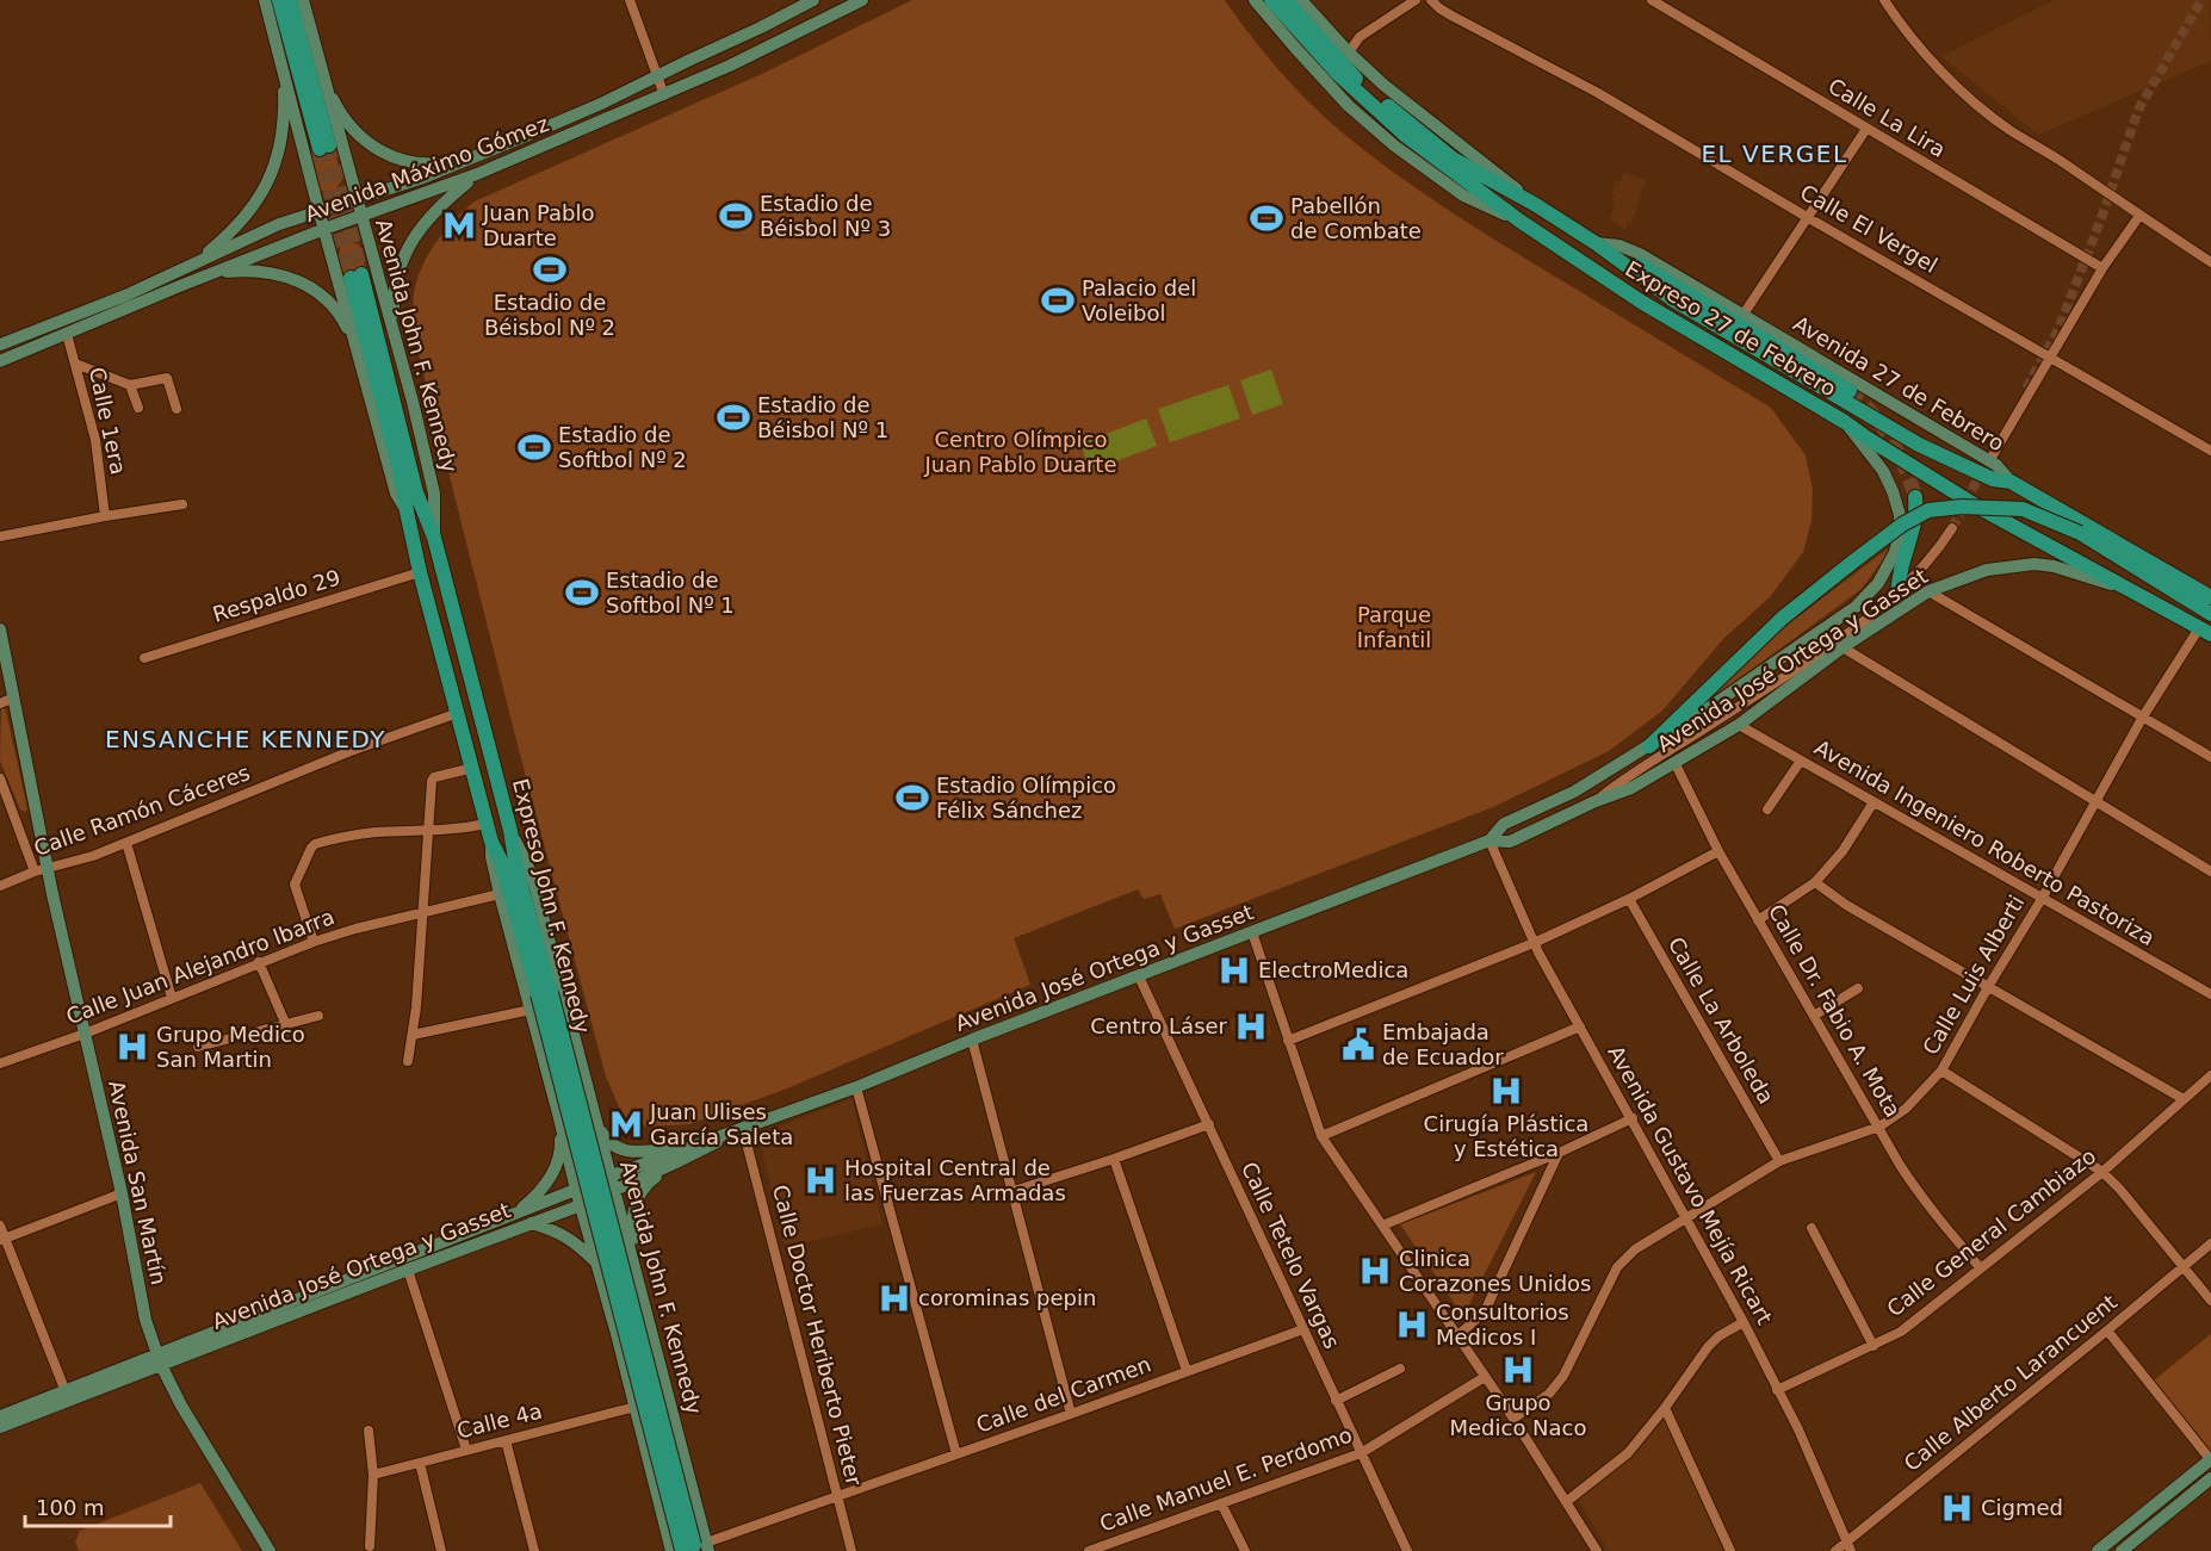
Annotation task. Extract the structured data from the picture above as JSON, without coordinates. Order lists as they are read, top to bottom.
{
  "streets": {
    "highway": ["Expreso 27 de Febrero", "Avenida 27 de Febrero", "Expreso John F. Kennedy"],
    "main road": [
      "Avenida Máximo Gómez",
      "Avenida John F. Kennedy",
      "Avenida José Ortega y Gasset",
      "Avenida San Martín"
    ],
    "street": [
      "Calle La Lira",
      "Calle El Vergel",
      "Calle 1era",
      "Respaldo 29",
      "Calle Ramón Cáceres",
      "Avenida Ingeniero Roberto Pastoriza",
      "Calle Juan Alejandro lbarra",
      "Calle Luis Alberti",
      "Calle Dr. Fabio A. Mota",
      "Calle La Arboleda",
      "Avenida Gustavo Mejía Ricart",
      "Calle General Cambiazo",
      "Calle Tetelo Vargas",
      "Calle Doctor Heriberto Pieter",
      "Calle Alberto Larancuent",
      "Calle del Carmen",
      "Calle 4a",
      "Calle Manuel E. Perdomo"
    ]
  },
  "crossings": [
    ["Avenida Máximo Gómez", "Avenida John F. Kennedy"],
    ["Avenida Máximo Gómez", "Calle 1era"],
    ["Expreso 27 de Febrero", "Avenida 27 de Febrero"],
    ["Expreso 27 de Febrero", "Avenida José Ortega y Gasset"],
    ["Expreso 27 de Febrero", "Calle Luis Alberti"],
    ["Avenida John F. Kennedy", "Avenida José Ortega y Gasset"],
    ["Avenida John F. Kennedy", "Expreso John F. Kennedy"],
    ["Respaldo 29", "Expreso John F. Kennedy"],
    ["Avenida José Ortega y Gasset", "Avenida Ingeniero Roberto Pastoriza"],
    ["Avenida José Ortega y Gasset", "Calle Dr. Fabio A. Mota"],
    ["Avenida José Ortega y Gasset", "Avenida San Martín"],
    ["Avenida José Ortega y Gasset", "Avenida Gustavo Mejía Ricart"],
    ["Avenida José Ortega y Gasset", "Calle Tetelo Vargas"],
    ["Avenida José Ortega y Gasset", "Calle Doctor Heriberto Pieter"],
    ["Calle Ramón Cáceres", "Expreso John F. Kennedy"],
    ["Calle Ramón Cáceres", "Avenida San Martín"],
    ["Avenida Ingeniero Roberto Pastoriza", "Calle Luis Alberti"],
    ["Calle Juan Alejandro lbarra", "Avenida San Martín"],
    ["Calle Luis Alberti", "Calle Dr. Fabio A. Mota"],
    ["Calle Luis Alberti", "Calle La Arboleda"],
    ["Calle Luis Alberti", "Avenida Gustavo Mejía Ricart"],
    ["Calle Dr. Fabio A. Mota", "Calle General Cambiazo"],
    ["Avenida Gustavo Mejía Ricart", "Calle General Cambiazo"],
    ["Avenida Gustavo Mejía Ricart", "Calle Alberto Larancuent"],
    ["Calle Tetelo Vargas", "Calle del Carmen"],
    ["Calle Tetelo Vargas", "Calle Manuel E. Perdomo"],
    ["Calle Doctor Heriberto Pieter", "Calle del Carmen"]
  ],
  "districts": ["EL VERGEL", "ENSANCHE KENNEDY"],
  "parks": ["Centro Olímpico Juan Pablo Duarte", "Parque Infantil"],
  "places": {
    "sports": [
      "Estadio de Béisbol Nº 3",
      "Pabellón de Combate",
      "Estadio de Béisbol Nº 2",
      "Palacio del Voleibol",
      "Estadio de Béisbol Nº 1",
      "Estadio de Softbol Nº 2",
      "Estadio de Softbol Nº 1",
      "Estadio Olímpico Félix Sánchez"
    ],
    "metro station": ["Juan Pablo Duarte", "Juan Ulises García Saleta"],
    "hospital": [
      "ElectroMedica",
      "Centro Láser",
      "Grupo Medico San Martin",
      "Cirugía Plástica y Estética",
      "Hospital Central de las Fuerzas Armadas",
      "Clinica Corazones Unidos",
      "corominas pepin",
      "Consultorios Medicos I",
      "Grupo Medico Naco",
      "Cigmed"
    ],
    "public building": ["Embajada de Ecuador"]
  },
  "scale_bar": "100 m"
}
